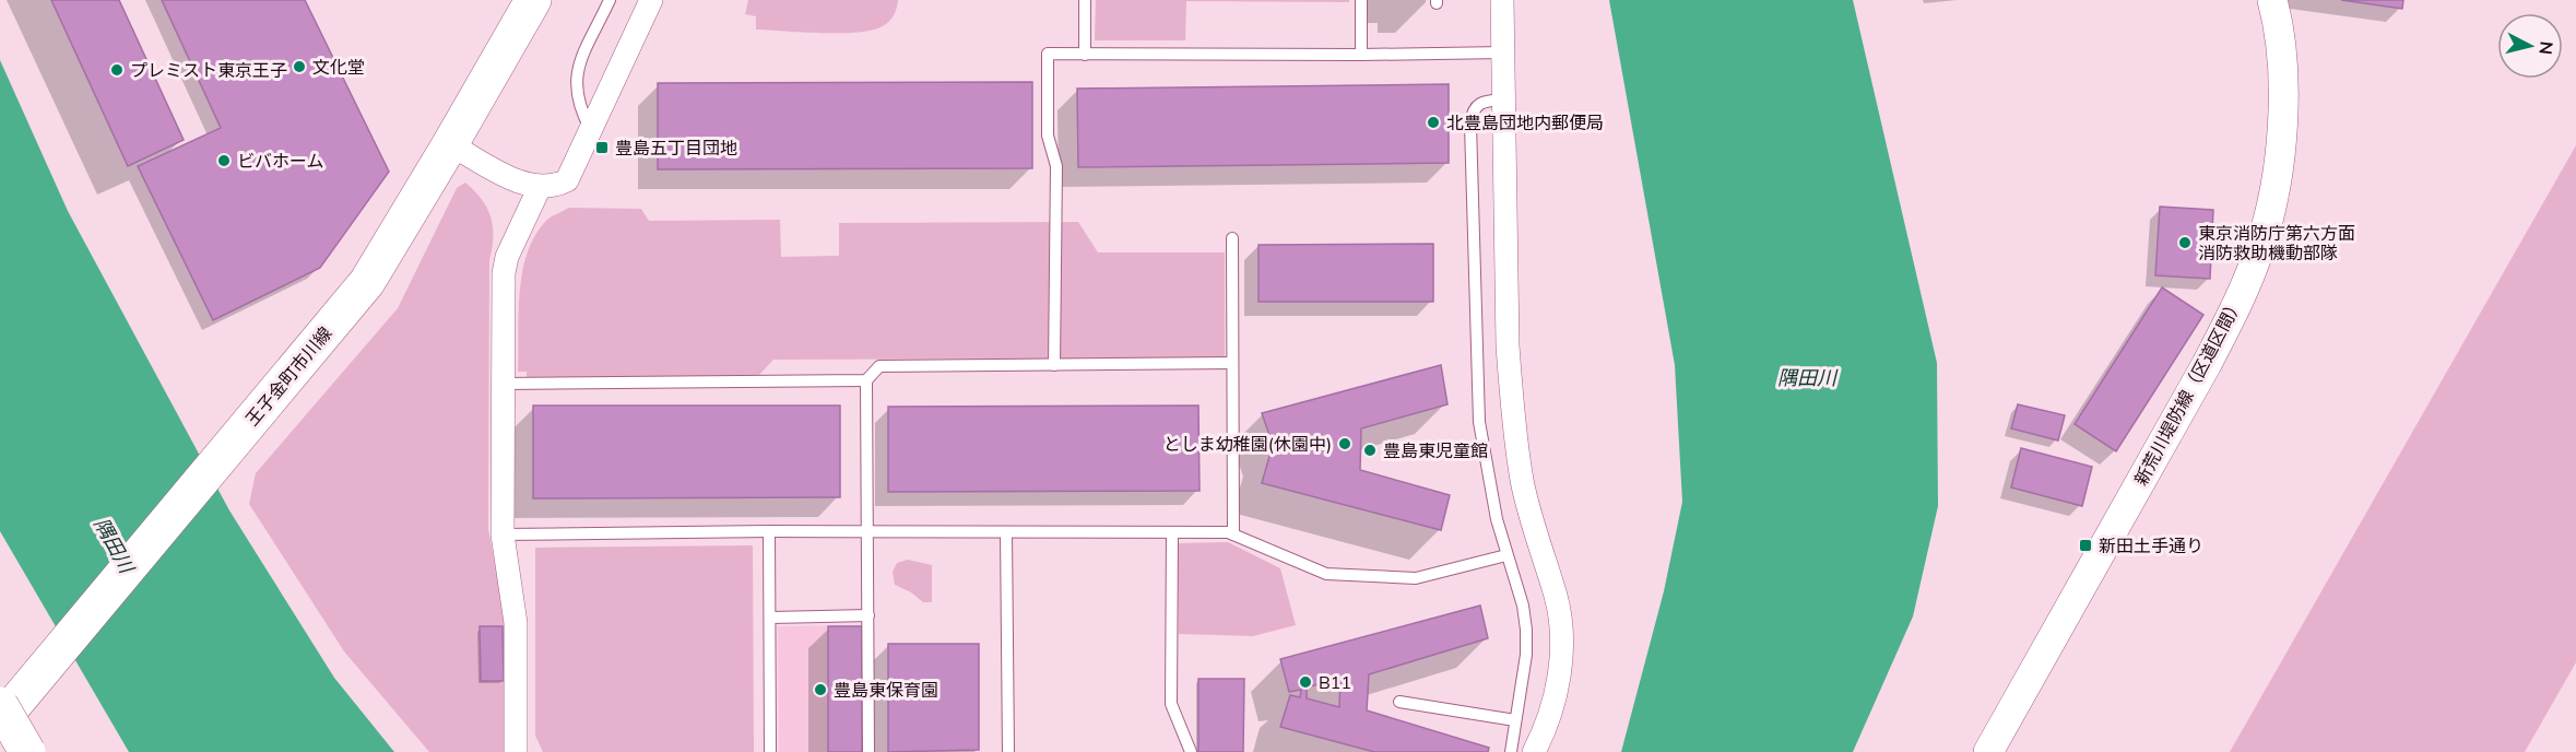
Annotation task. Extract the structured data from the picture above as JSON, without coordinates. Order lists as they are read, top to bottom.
{
  "streets": {
    "main road": ["王子金町市川線"],
    "street": ["新荒川堤防線（区道区間）"]
  },
  "water": ["隅田川"],
  "places": {
    "other": [
      "文化堂",
      "プレミスト東京王子",
      "北豊島団地内郵便局",
      "ビバホーム",
      "東京消防庁第六方面 消防救助機動部隊",
      "としま幼稚園(休園中)",
      "豊島東児童館",
      "B11",
      "豊島東保育園"
    ],
    "transit": ["豊島五丁目団地", "新田土手通り"]
  },
  "north": "right"
}
